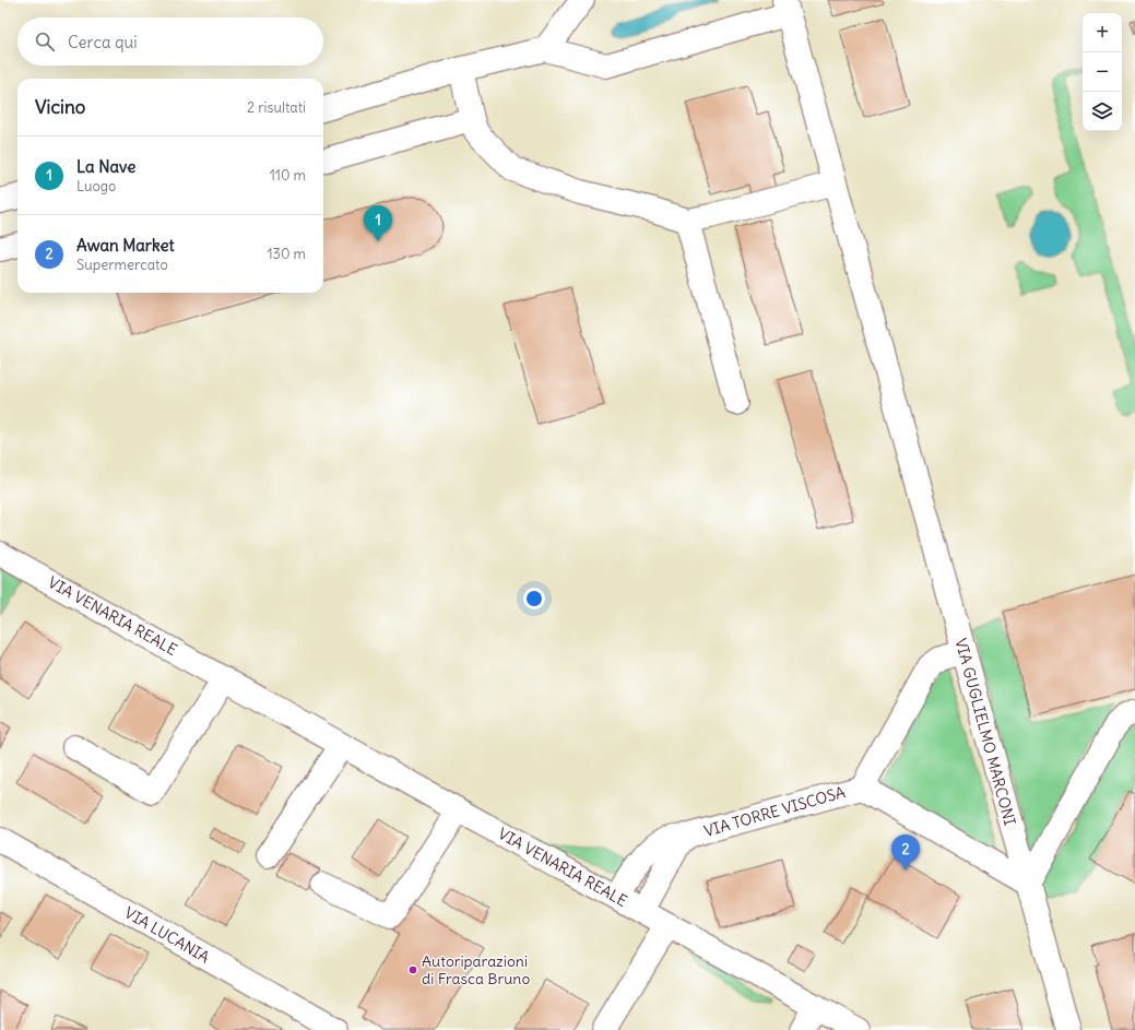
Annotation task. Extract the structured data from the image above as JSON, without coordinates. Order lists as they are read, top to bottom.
{
  "streets": {
    "street": [
      "VIA VENARIA REALE",
      "VIA GUGLIELMO MARCONI",
      "VIA TORRE VISCOSA",
      "VIA LUCANIA"
    ]
  },
  "crossings": [
    ["VIA VENARIA REALE", "VIA TORRE VISCOSA"]
  ],
  "places": ["Autoriparazioni di Frasca Bruno"],
  "page": {
    "map_buttons": ["+", "−"],
    "search": "Cerca qui",
    "heading": ["Vicino", "2 risultati"],
    "list": [
      {
        "mark": "1",
        "name": "La Nave",
        "note": "Luogo",
        "value": "110 m"
      },
      {
        "mark": "2",
        "name": "Awan Market",
        "note": "Supermercato",
        "value": "130 m"
      }
    ],
    "pins": ["1", "2"]
  }
}
